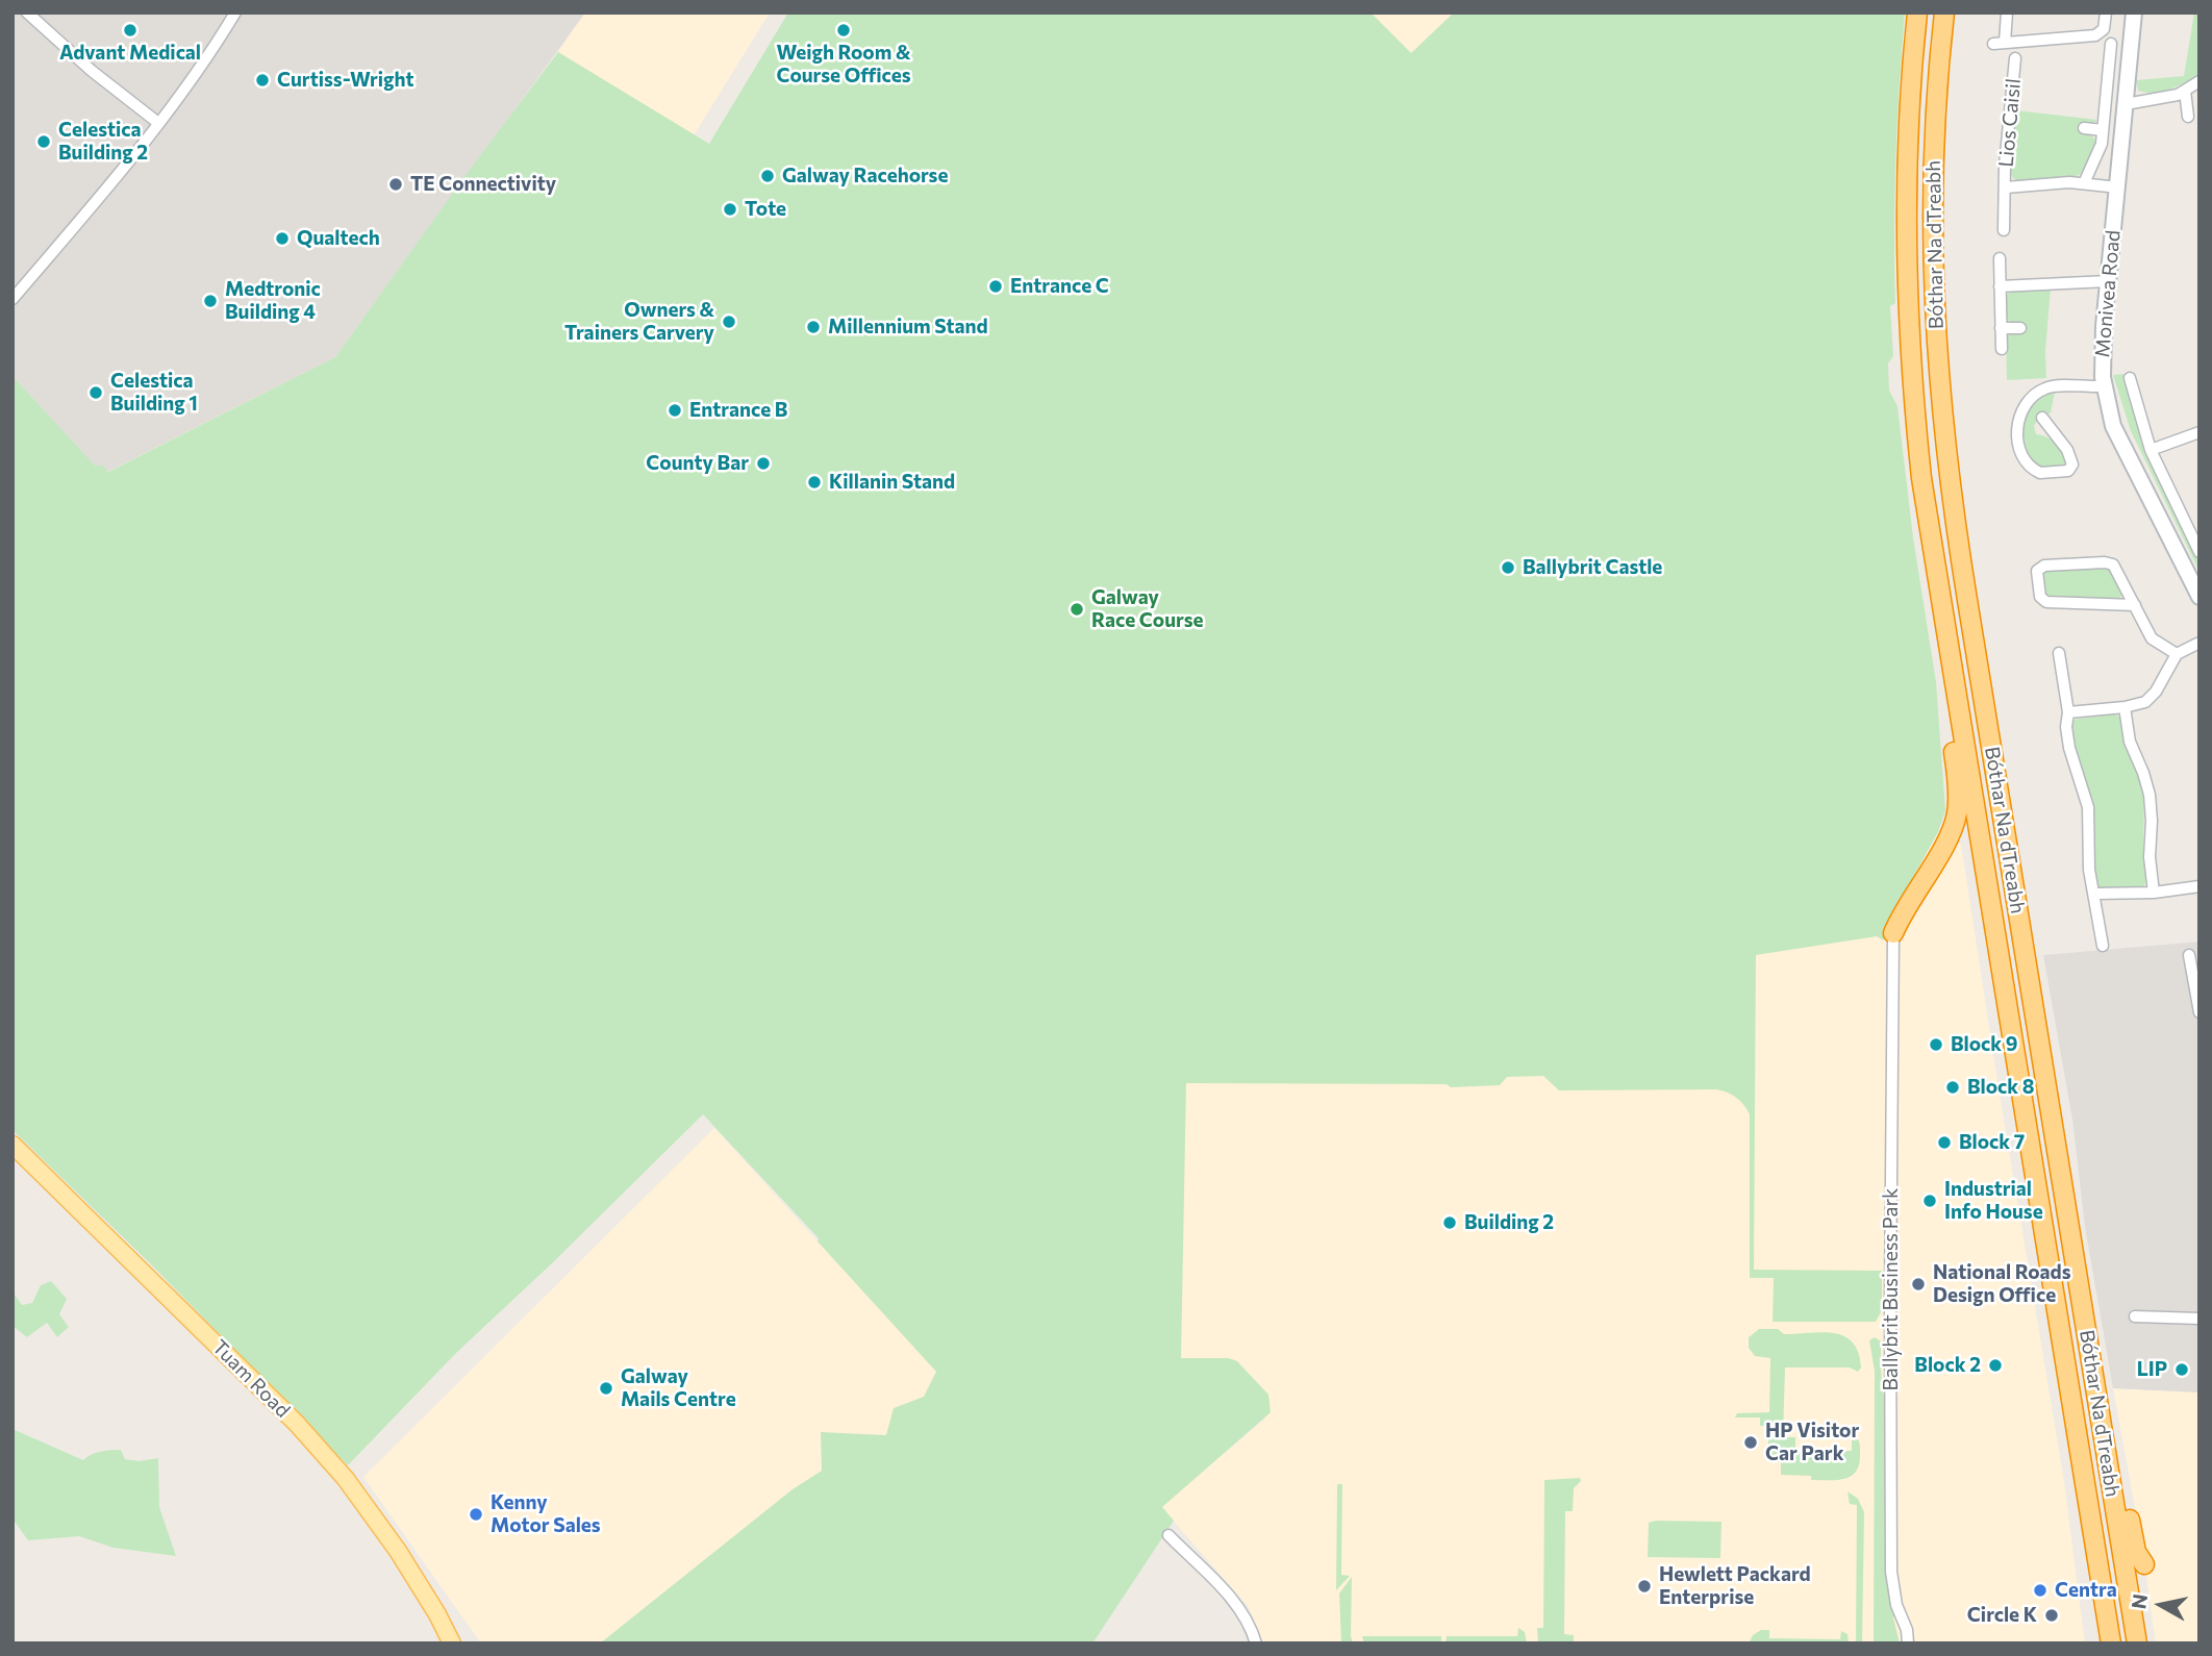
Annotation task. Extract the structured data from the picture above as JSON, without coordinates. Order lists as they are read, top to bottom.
{
  "streets": {
    "highway": ["Bóthar Na dTreabh"],
    "main road": ["Monivea Road", "Tuam Road"],
    "street": ["Lios Caisil", "Ballybrit Business Park"]
  },
  "crossings": [
    ["Lios Caisil", "Monivea Road"]
  ],
  "places": [
    "Advant Medical",
    "Weigh Room & Course Offices",
    "Curtiss-Wright",
    "Celestica Building 2",
    "Galway Racehorse",
    "TE Connectivity",
    "Tote",
    "Qualtech",
    "Entrance C",
    "Medtronic Building 4",
    "Owners & Trainers Carvery",
    "Millennium Stand",
    "Celestica Building 1",
    "Entrance B",
    "County Bar",
    "Killanin Stand",
    "Ballybrit Castle",
    "Galway Race Course",
    "Block 9",
    "Block 8",
    "Block 7",
    "Industrial Info House",
    "Building 2",
    "National Roads Design Office",
    "Block 2",
    "LIP",
    "Galway Mails Centre",
    "HP Visitor Car Park",
    "Kenny Motor Sales",
    "Hewlett Packard Enterprise",
    "Centra",
    "Circle K"
  ],
  "north": "left"
}
